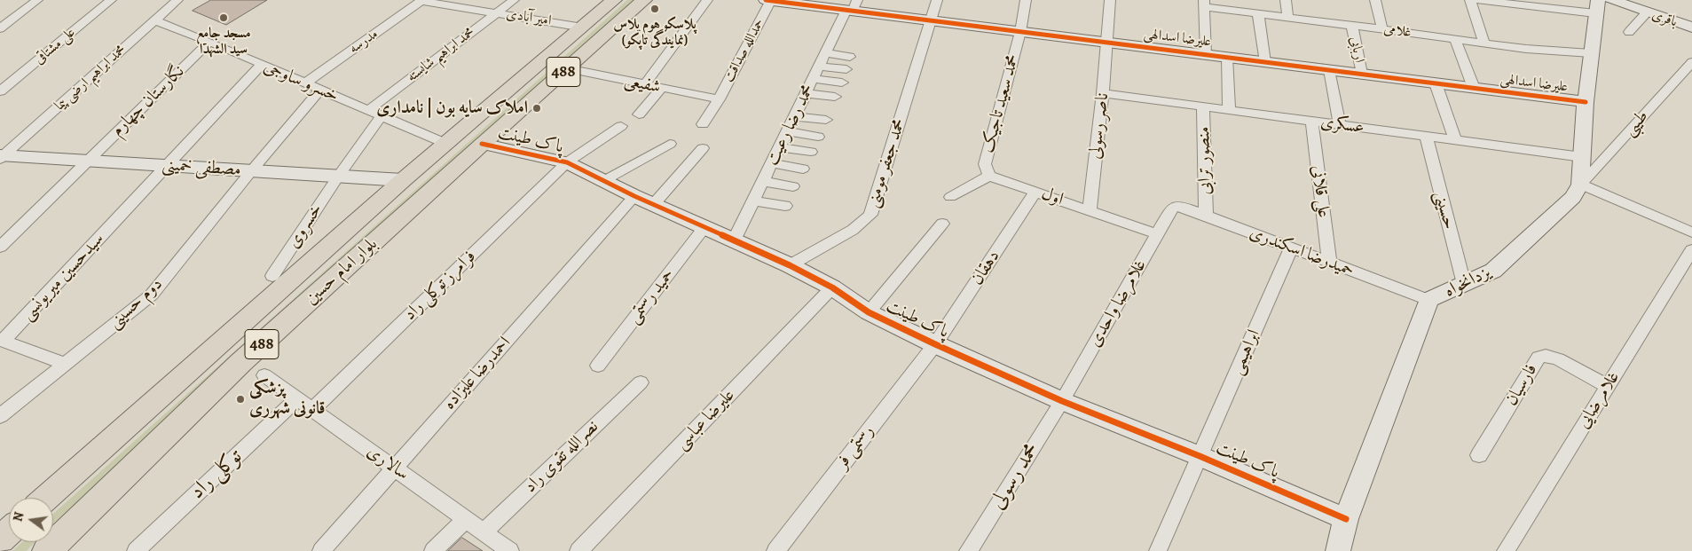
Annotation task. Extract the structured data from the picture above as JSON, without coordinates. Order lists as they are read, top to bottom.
{
  "streets": {
    "main road": ["488", "بلوار امام حسین"],
    "street": [
      "امیر آبادی",
      "باقری",
      "غلامی",
      "علیرضا اسدالهی",
      "مدرسه",
      "علی مشتاقی",
      "اربابی",
      "حمدالله صداقت",
      "محمد ابراهیم شایسته",
      "محمد ابراهیم ارضی پیما",
      "خسرو ساوجی",
      "شفیعی",
      "نگارستان چهارم",
      "محمد سعید تاجیک",
      "طیبی",
      "محمد رضا رعیت",
      "عسکری",
      "ناصر رسولی",
      "پاک طینت",
      "منصور ترابی",
      "محمد جعفر مومنی",
      "مصطفی خمینی",
      "علی قلانی",
      "اول",
      "حسینی",
      "خسروی",
      "حمیدرضا اسکندری",
      "دهقان",
      "سیدحسین میریونسی",
      "یزدانخواه",
      "فرامرز توکلی راد",
      "حمید رستمی",
      "دوم حسینی",
      "غلامرضا واحدی",
      "ابراهیمی",
      "احمدرضا علیزاده",
      "فارسیان",
      "غلامرضایی",
      "علیرضا عباسی",
      "رستمی فر",
      "نصرالله تقوی راد",
      "سالاری",
      "توکلی راد",
      "محمد رسولی"
    ]
  },
  "crossings": [
    ["امیر آبادی", "مدرسه"],
    ["امیر آبادی", "محمد ابراهیم شایسته"],
    ["امیر آبادی", "بلوار امام حسین"],
    ["غلامی", "اربابی"],
    ["علیرضا اسدالهی", "اربابی"],
    ["علیرضا اسدالهی", "حمدالله صداقت"],
    ["علیرضا اسدالهی", "محمد سعید تاجیک"],
    ["علیرضا اسدالهی", "محمد رضا رعیت"],
    ["علیرضا اسدالهی", "ناصر رسولی"],
    ["علیرضا اسدالهی", "محمد جعفر مومنی"],
    ["مدرسه", "خسرو ساوجی"],
    ["حمدالله صداقت", "شفیعی"],
    ["محمد ابراهیم شایسته", "خسرو ساوجی"],
    ["محمد ابراهیم ارضی پیما", "خسرو ساوجی"],
    ["محمد ابراهیم ارضی پیما", "مصطفی خمینی"],
    ["خسرو ساوجی", "نگارستان چهارم"],
    ["خسرو ساوجی", "خسروی"],
    ["خسرو ساوجی", "بلوار امام حسین"],
    ["خسرو ساوجی", "دوم حسینی"],
    ["شفیعی", "بلوار امام حسین"],
    ["نگارستان چهارم", "مصطفی خمینی"],
    ["محمد سعید تاجیک", "اول"],
    ["طیبی", "یزدانخواه"],
    ["محمد رضا رعیت", "پاک طینت"],
    ["عسکری", "ناصر رسولی"],
    ["عسکری", "منصور ترابی"],
    ["عسکری", "علی قلانی"],
    ["عسکری", "حسینی"],
    ["ناصر رسولی", "اول"],
    ["پاک طینت", "محمد جعفر مومنی"],
    ["پاک طینت", "دهقان"],
    ["پاک طینت", "بلوار امام حسین"],
    ["پاک طینت", "یزدانخواه"],
    ["پاک طینت", "فرامرز توکلی راد"],
    ["پاک طینت", "حمید رستمی"],
    ["پاک طینت", "غلامرضا واحدی"],
    ["پاک طینت", "ابراهیمی"],
    ["پاک طینت", "احمدرضا علیزاده"],
    ["پاک طینت", "علیرضا عباسی"],
    ["پاک طینت", "رستمی فر"],
    ["پاک طینت", "محمد رسولی"],
    ["منصور ترابی", "حمیدرضا اسکندری"],
    ["مصطفی خمینی", "خسروی"],
    ["مصطفی خمینی", "بلوار امام حسین"],
    ["مصطفی خمینی", "سیدحسین میریونسی"],
    ["مصطفی خمینی", "دوم حسینی"],
    ["علی قلانی", "حمیدرضا اسکندری"],
    ["اول", "دهقان"],
    ["اول", "غلامرضا واحدی"],
    ["حسینی", "یزدانخواه"],
    ["حمیدرضا اسکندری", "یزدانخواه"],
    ["حمیدرضا اسکندری", "غلامرضا واحدی"],
    ["حمیدرضا اسکندری", "ابراهیمی"],
    ["دهقان", "رستمی فر"],
    ["سیدحسین میریونسی", "دوم حسینی"],
    ["فرامرز توکلی راد", "سالاری"],
    ["غلامرضا واحدی", "محمد رسولی"],
    ["احمدرضا علیزاده", "سالاری"],
    ["فارسیان", "غلامرضایی"],
    ["نصرالله تقوی راد", "سالاری"],
    ["سالاری", "توکلی راد"]
  ],
  "places": [
    "پلاسکو هوم پلاس (نمایندگی تاپکو)",
    "مسجد جامع سید الشهدا",
    "املاک سایه بون | نامداری",
    "پزشکی قانونی شهرری"
  ],
  "north": "left"
}
